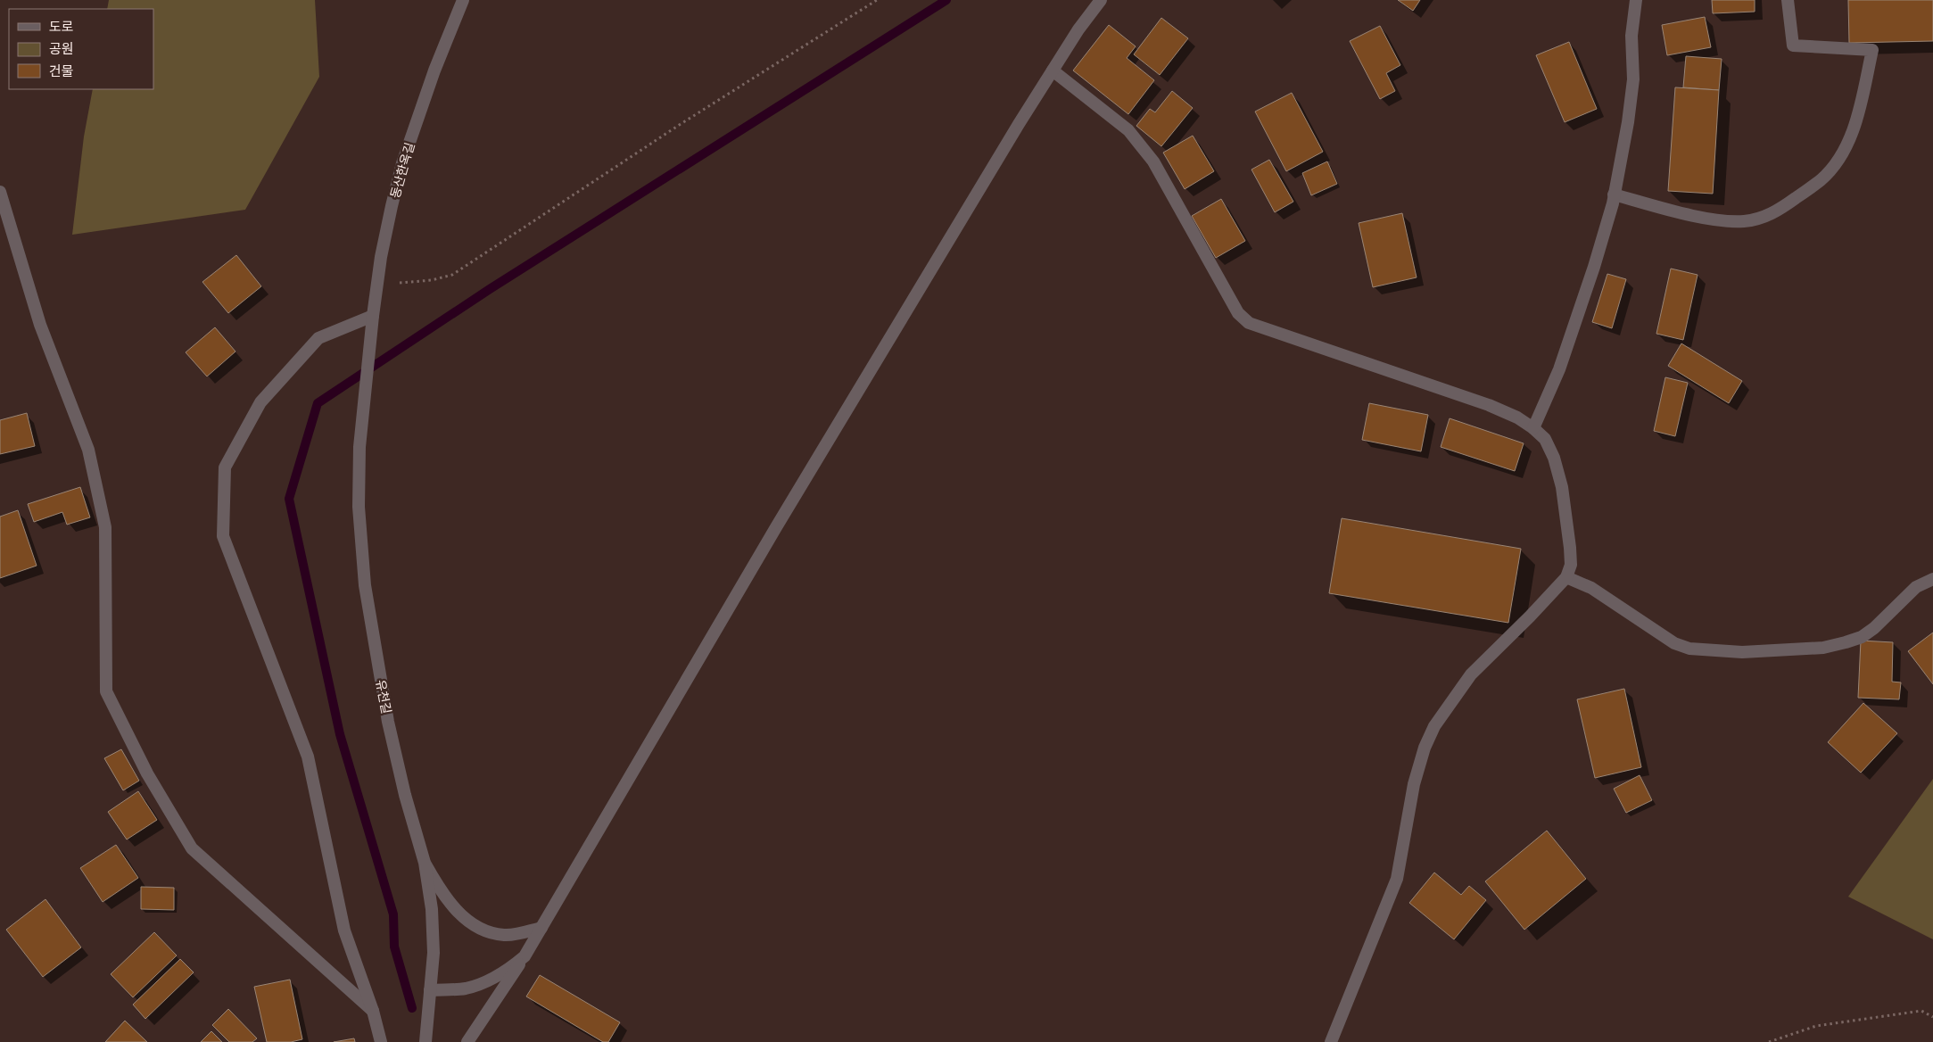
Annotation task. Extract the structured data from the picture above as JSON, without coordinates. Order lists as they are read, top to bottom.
{
  "streets": {
    "street": ["동산한옥길", "유천길"]
  },
  "crossings": [
    ["동산한옥길", "유천길"]
  ],
  "legend": ["도로", "공원", "건물"]
}
